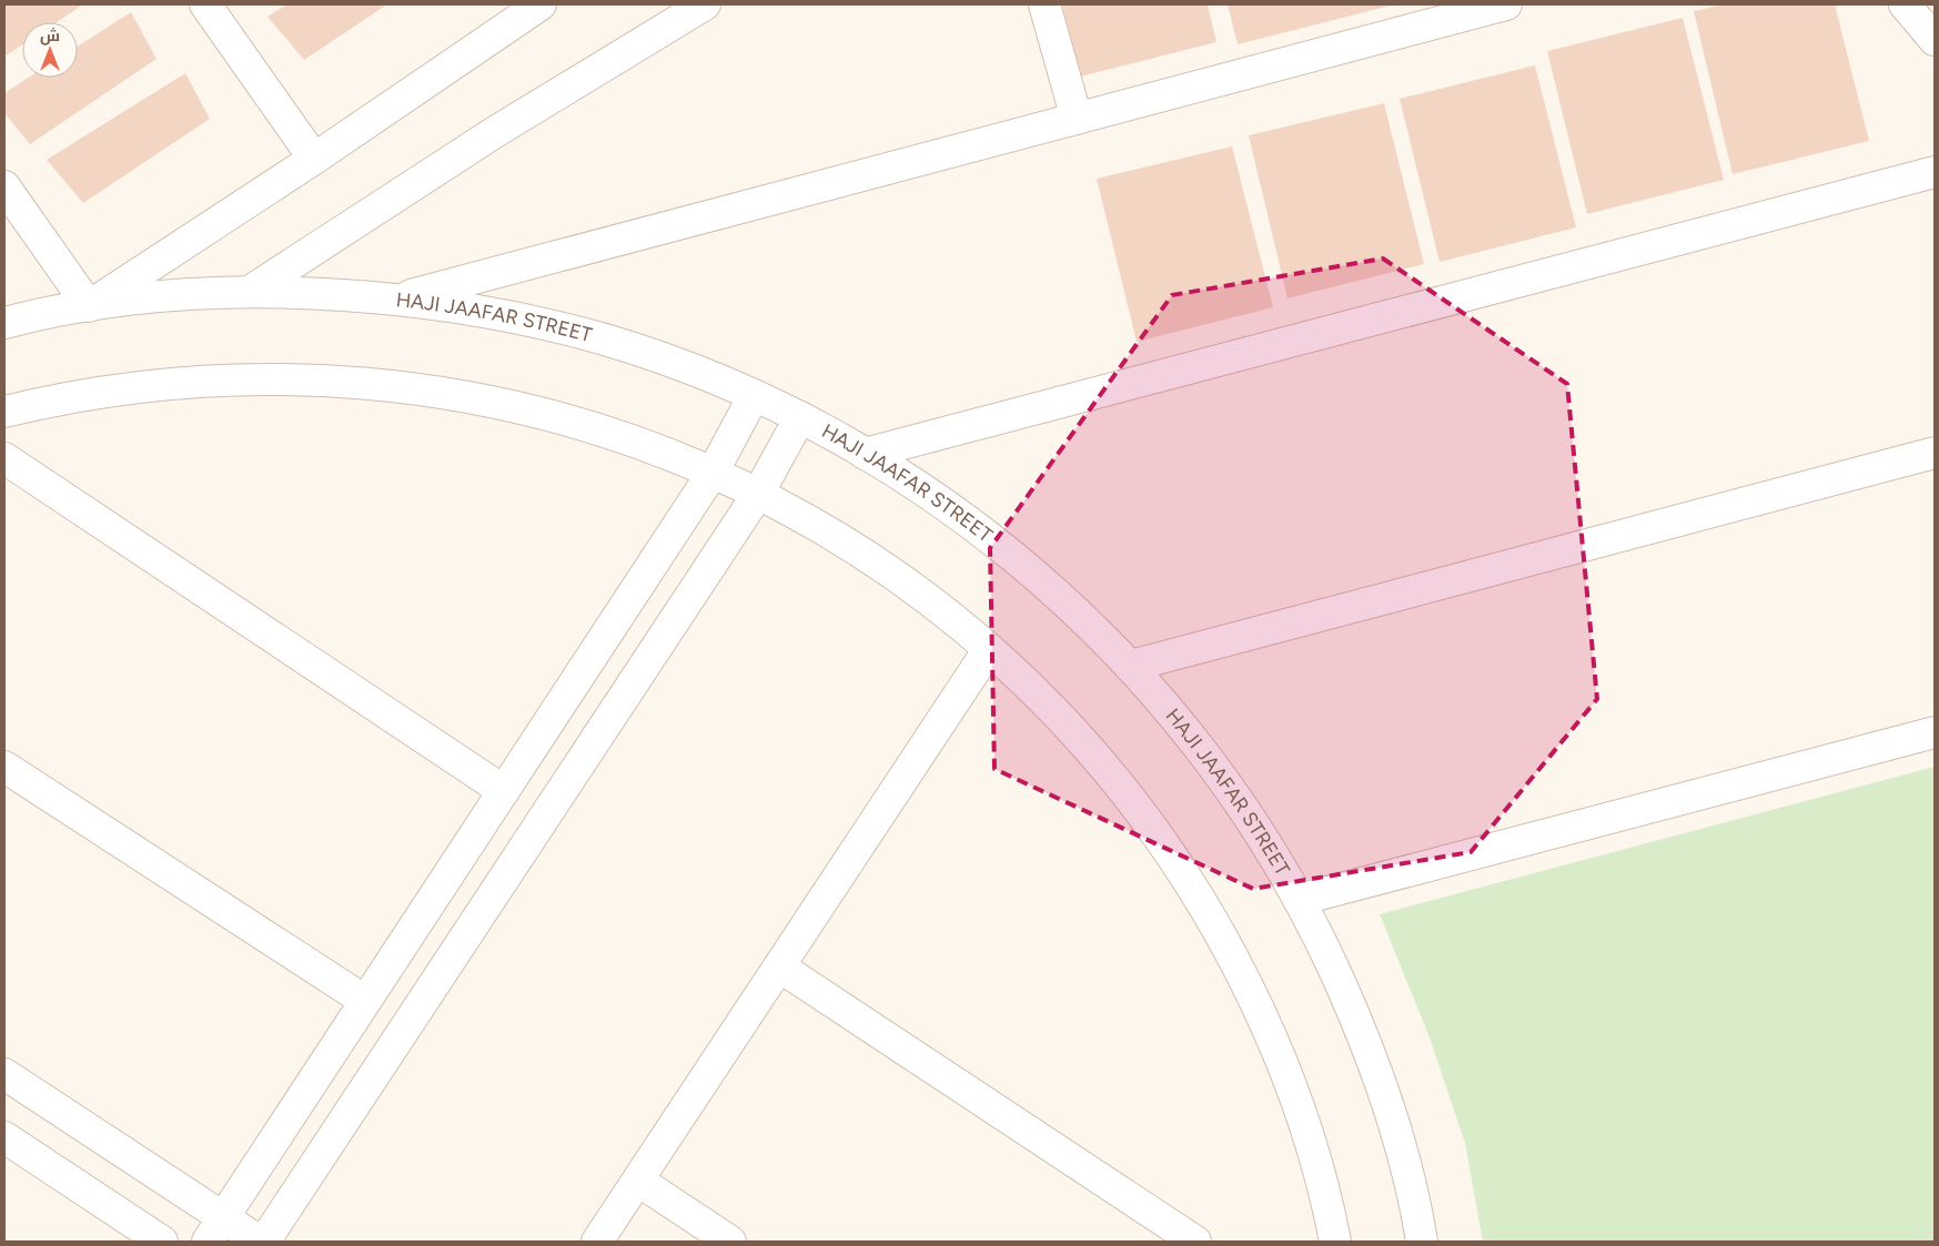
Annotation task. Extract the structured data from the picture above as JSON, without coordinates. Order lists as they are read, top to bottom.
{
  "streets": {
    "street": ["HAJI JAAFAR STREET"]
  },
  "north": "top"
}
